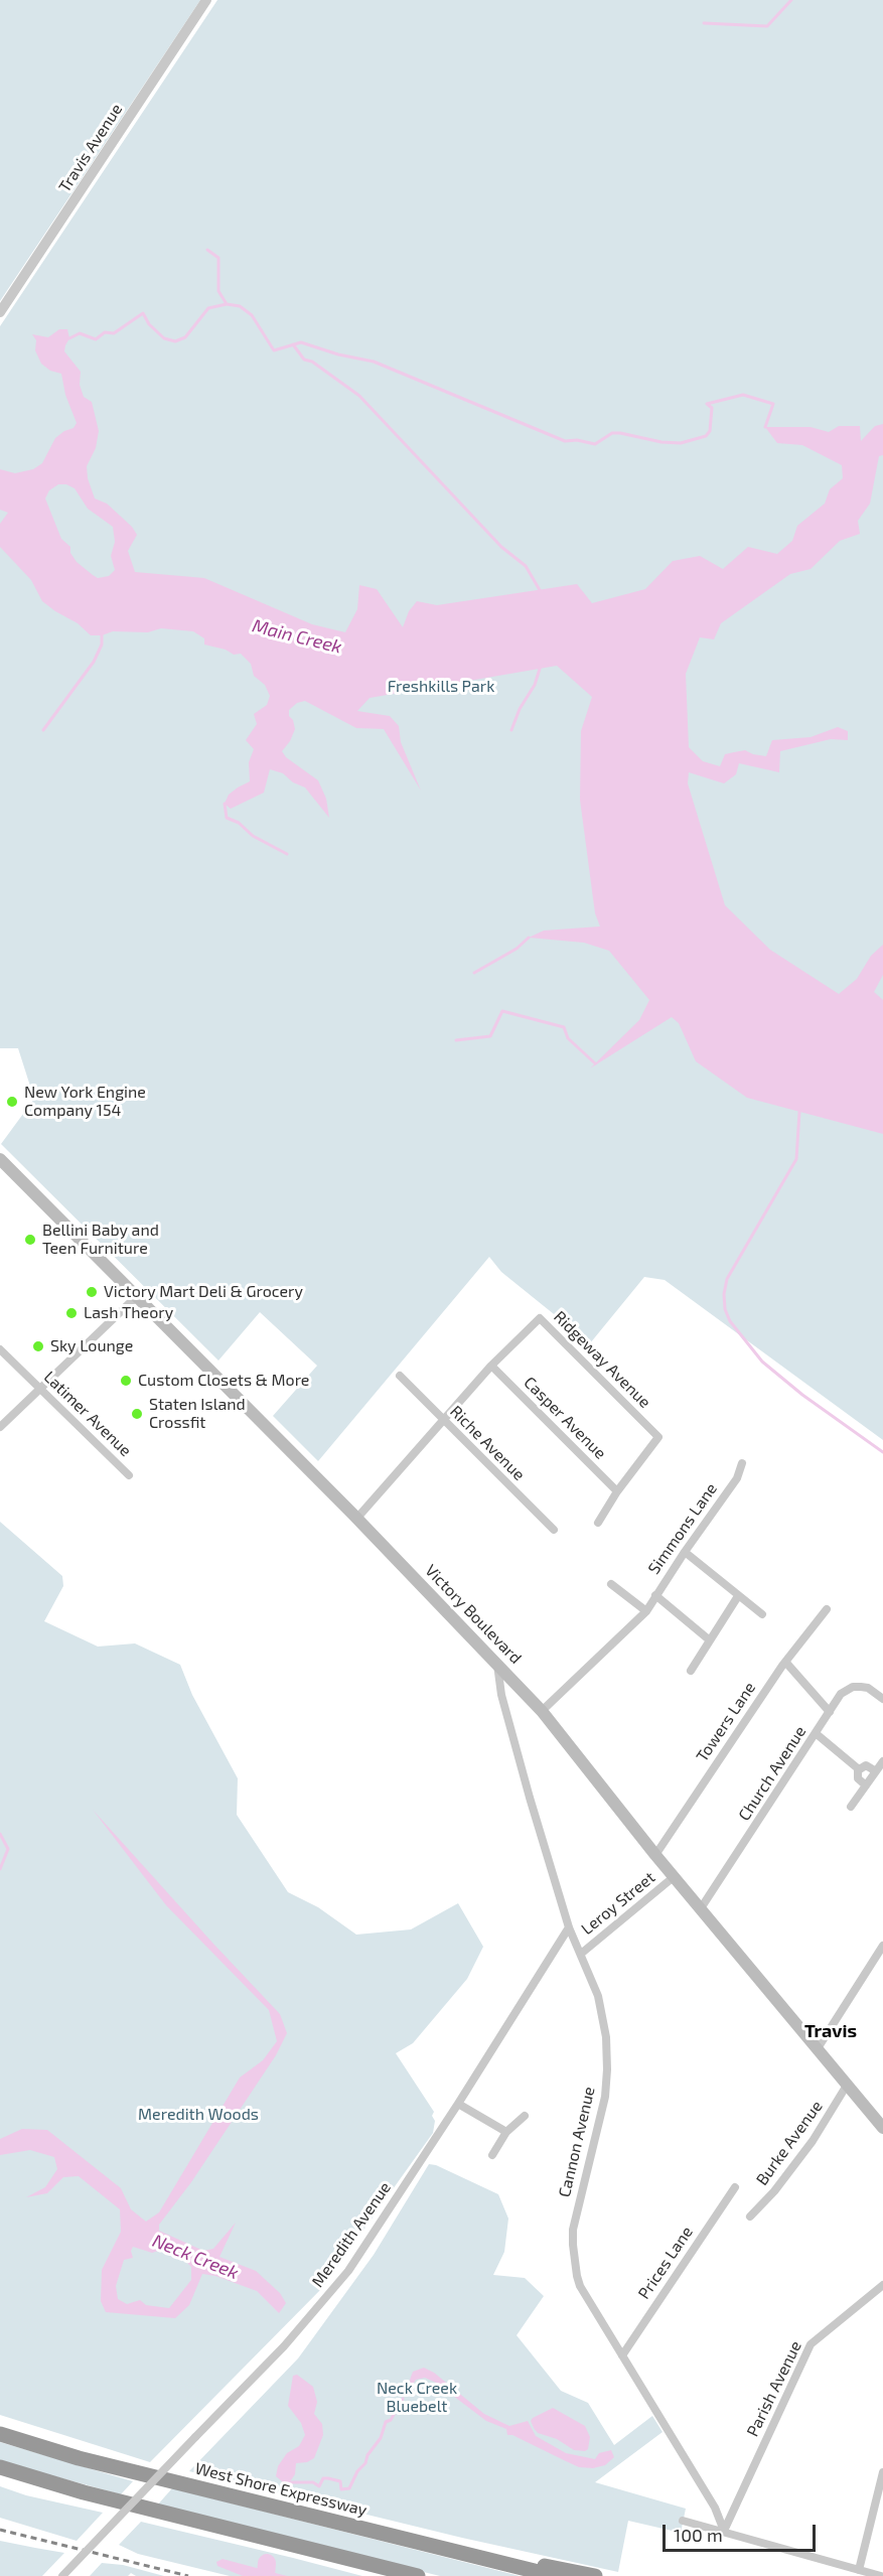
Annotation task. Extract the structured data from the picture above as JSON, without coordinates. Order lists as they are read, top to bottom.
{
  "streets": {
    "highway": ["West Shore Expressway"],
    "main road": ["Victory Boulevard"],
    "street": [
      "Travis Avenue",
      "Ridgeway Avenue",
      "Latimer Avenue",
      "Casper Avenue",
      "Riche Avenue",
      "Simmons Lane",
      "Towers Lane",
      "Church Avenue",
      "Leroy Street",
      "Cannon Avenue",
      "Burke Avenue",
      "Meredith Avenue",
      "Prices Lane",
      "Parish Avenue"
    ]
  },
  "crossings": [
    ["Ridgeway Avenue", "Casper Avenue"],
    ["Ridgeway Avenue", "Riche Avenue"],
    ["Ridgeway Avenue", "Victory Boulevard"],
    ["Simmons Lane", "Victory Boulevard"],
    ["Victory Boulevard", "Towers Lane"],
    ["Victory Boulevard", "Church Avenue"],
    ["Victory Boulevard", "Leroy Street"],
    ["Victory Boulevard", "Cannon Avenue"],
    ["Victory Boulevard", "Burke Avenue"],
    ["Leroy Street", "Cannon Avenue"],
    ["Cannon Avenue", "Meredith Avenue"],
    ["Cannon Avenue", "Prices Lane"],
    ["Cannon Avenue", "Parish Avenue"]
  ],
  "districts": ["Travis"],
  "water": ["Main Creek", "Neck Creek"],
  "parks": ["Freshkills Park", "Meredith Woods", "Neck Creek Bluebelt"],
  "places": [
    "New York Engine Company 154",
    "Bellini Baby and Teen Furniture",
    "Victory Mart Deli & Grocery",
    "Lash Theory",
    "Sky Lounge",
    "Custom Closets & More",
    "Staten Island Crossfit"
  ],
  "scale_bar": "100 m"
}
